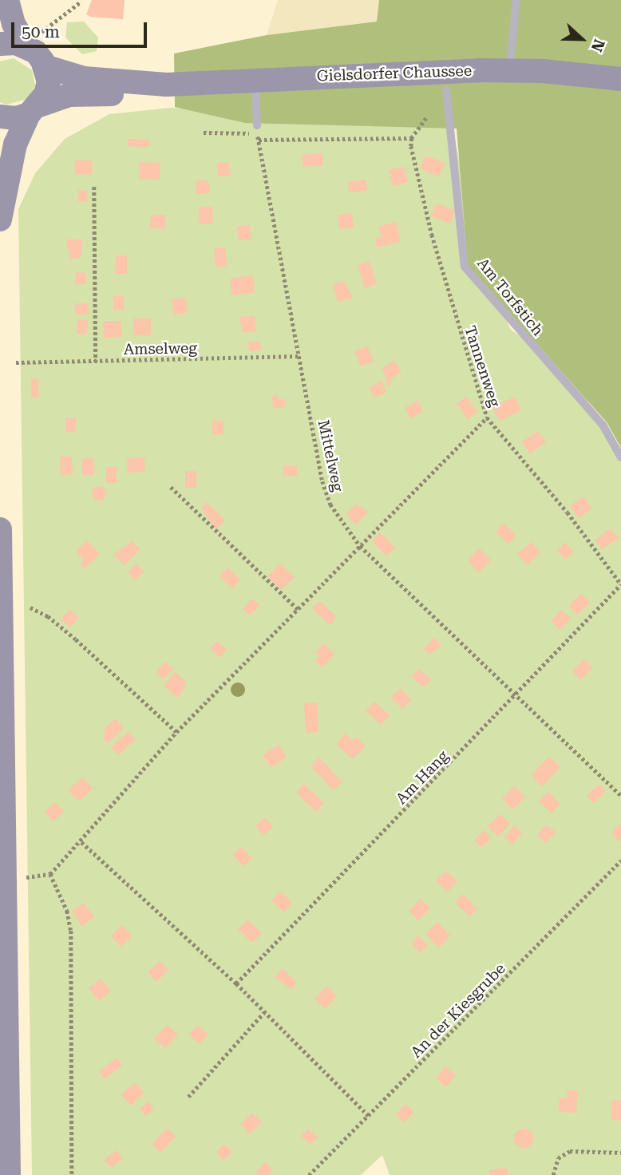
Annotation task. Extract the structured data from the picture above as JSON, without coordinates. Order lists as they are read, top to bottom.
{
  "streets": {
    "main road": ["Gielsdorfer Chaussee"],
    "lane": ["Am Torfstich"],
    "path": [
      "Amselweg",
      "Tannenweg",
      "Mittelweg",
      "Am Hang",
      "An der Kiesgrube"
    ]
  },
  "crossings": [
    ["Amselweg", "Mittelweg"],
    ["Tannenweg", "Mittelweg"],
    ["Tannenweg", "Am Hang"],
    ["Mittelweg", "Am Hang"]
  ],
  "scale_bar": "50 m",
  "north": "right"
}
